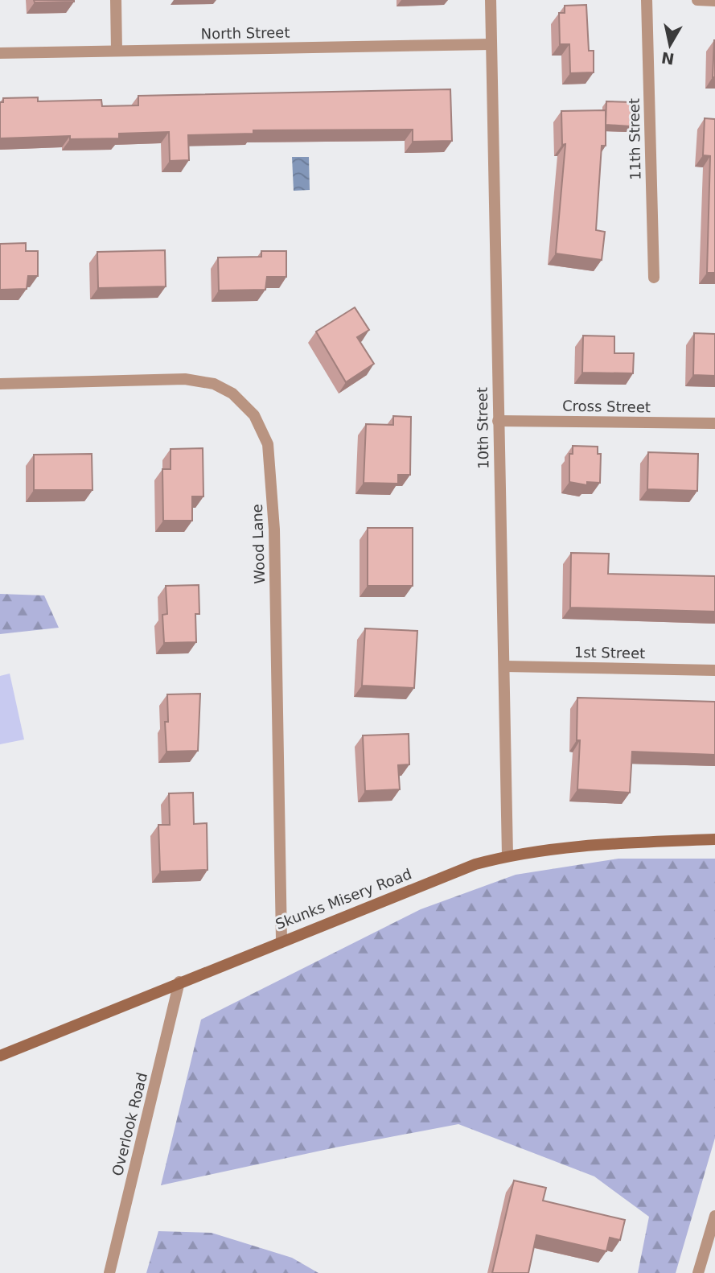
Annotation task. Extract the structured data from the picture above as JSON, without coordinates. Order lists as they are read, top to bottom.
{
  "streets": {
    "main road": ["Skunks Misery Road"],
    "street": [
      "North Street",
      "11th Street",
      "Cross Street",
      "10th Street",
      "Wood Lane",
      "1st Street",
      "Overlook Road"
    ]
  },
  "crossings": [
    ["North Street", "10th Street"],
    ["Cross Street", "10th Street"],
    ["10th Street", "1st Street"],
    ["10th Street", "Skunks Misery Road"],
    ["Wood Lane", "Skunks Misery Road"],
    ["Skunks Misery Road", "Overlook Road"]
  ],
  "north": "bottom"
}
